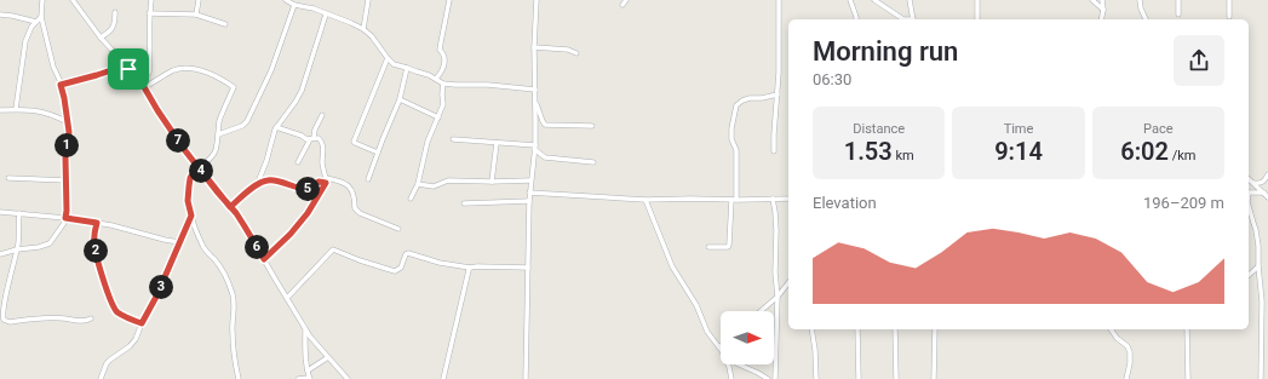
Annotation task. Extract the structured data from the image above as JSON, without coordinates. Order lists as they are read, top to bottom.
{
  "north": "right",
  "page": {
    "heading": ["Morning run", "06:30"],
    "stats": [
      ["Distance", "1.53 km"],
      ["Time", "9:14"],
      ["Pace", "6:02 /km"]
    ],
    "pins": [
      "7",
      "1",
      "4",
      "5",
      "6",
      "2",
      "3"
    ],
    "chart": ["Elevation", "196–209 m"]
  }
}
